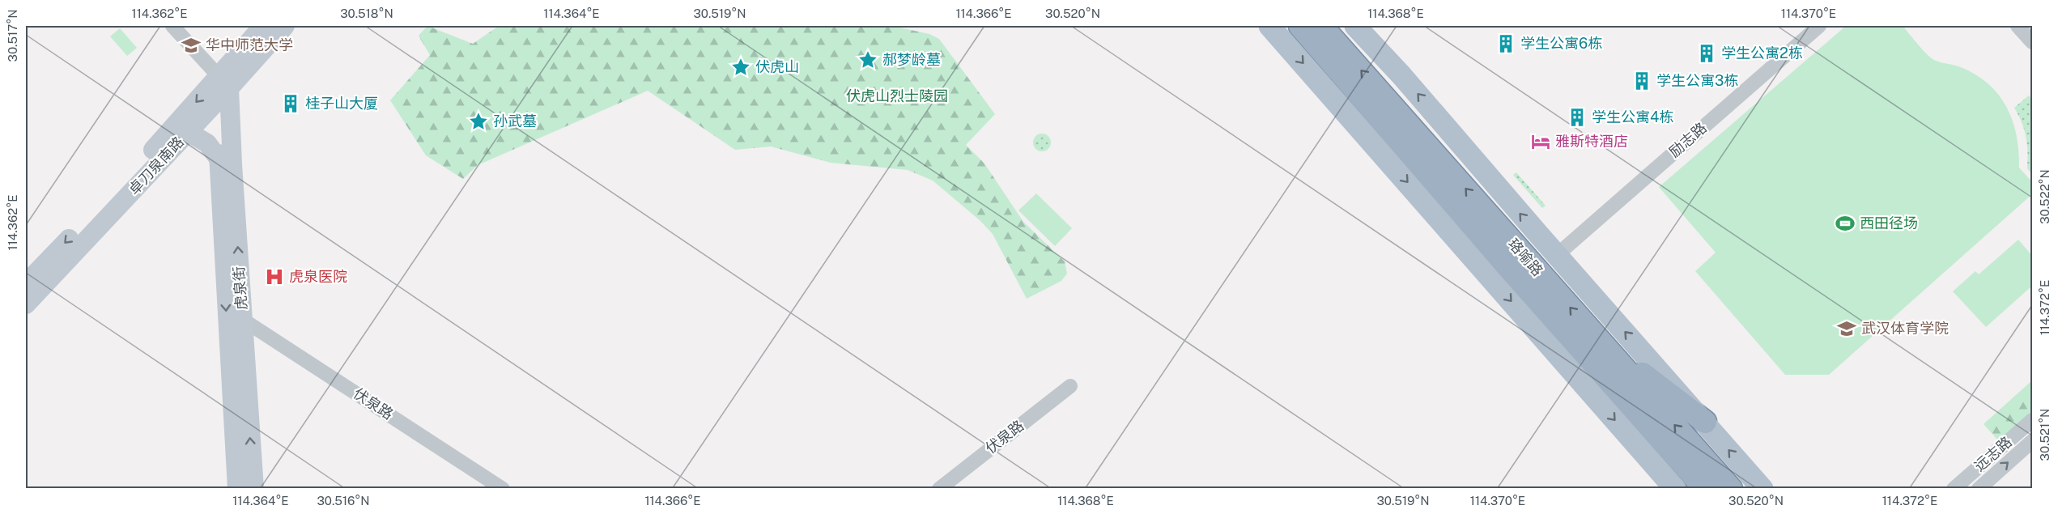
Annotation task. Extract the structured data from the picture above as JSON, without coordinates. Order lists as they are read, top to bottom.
{
  "streets": {
    "highway": ["珞喻路"],
    "main road": ["卓刀泉南路", "虎泉街"],
    "street": ["励志路", "伏泉路", "远志路"]
  },
  "crossings": [
    ["卓刀泉南路", "虎泉街"],
    ["虎泉街", "伏泉路"]
  ],
  "parks": ["伏虎山烈士陵园"],
  "places": {
    "building": [
      "学生公寓6栋",
      "学生公寓2栋",
      "学生公寓3栋",
      "桂子山大厦",
      "学生公寓4栋"
    ],
    "school or university": ["华中师范大学", "武汉体育学院"],
    "place": ["郝梦龄墓", "伏虎山", "孙武墓"],
    "hotel": ["雅斯特酒店"],
    "sports": ["西田径场"],
    "hospital": ["虎泉医院"]
  },
  "coordinates": [
    "114.362°E",
    "30.518°N",
    "114.364°E",
    "30.519°N",
    "114.366°E",
    "30.520°N",
    "114.368°E",
    "114.370°E",
    "30.517°N",
    "30.522°N",
    "114.372°E",
    "30.521°N",
    "30.516°N"
  ]
}
